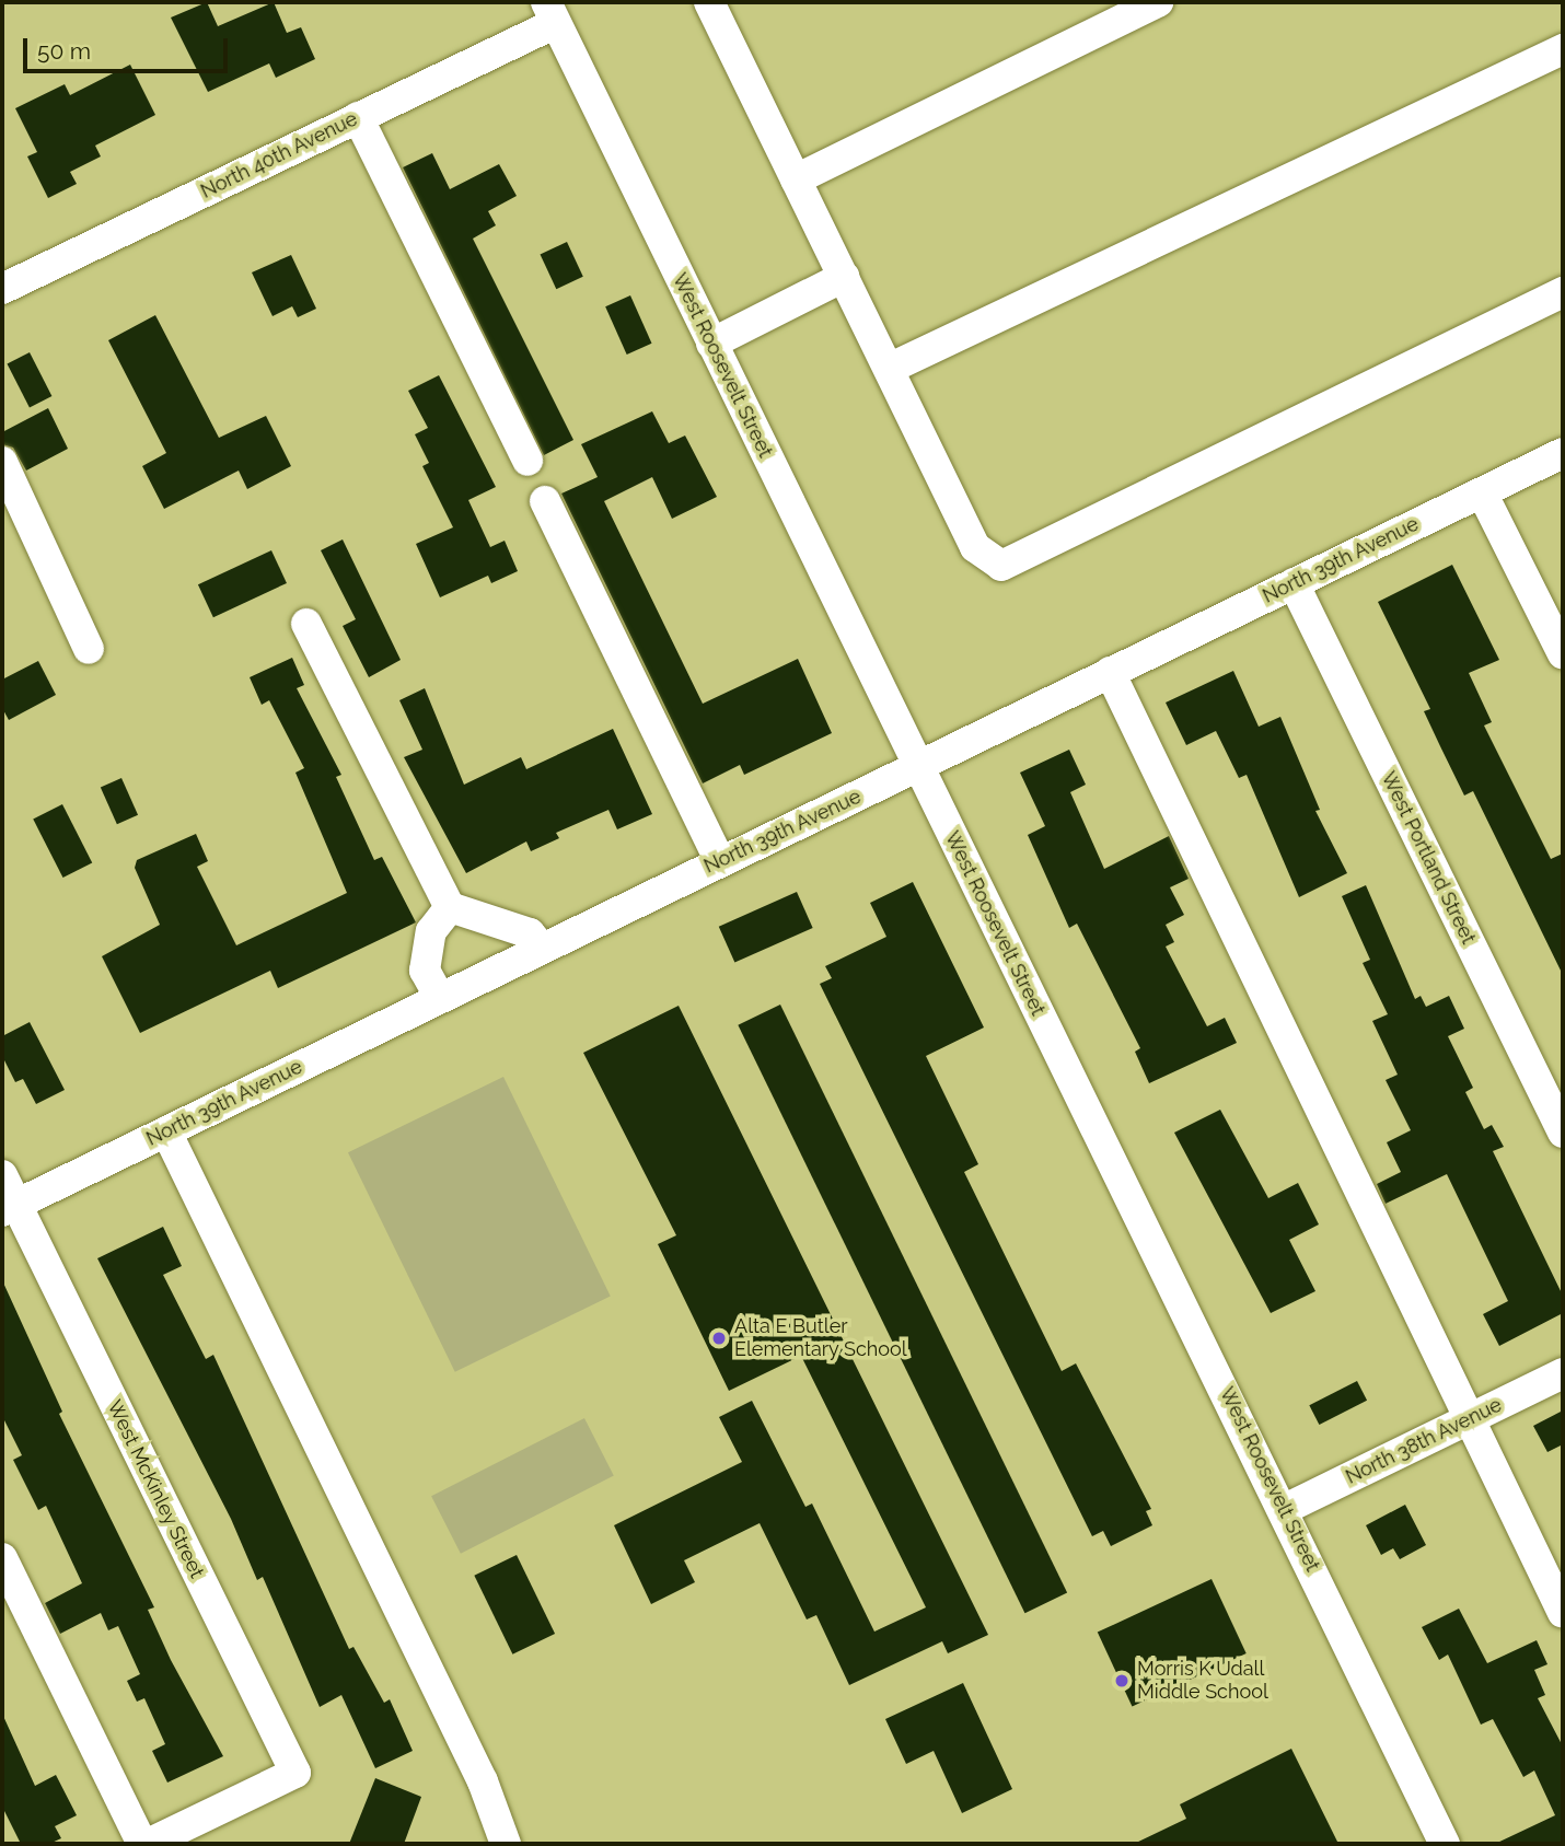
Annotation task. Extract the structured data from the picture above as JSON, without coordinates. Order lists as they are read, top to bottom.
{
  "streets": {
    "street": [
      "North 40th Avenue",
      "West Roosevelt Street",
      "North 39th Avenue",
      "West Portland Street",
      "North 38th Avenue",
      "West McKinley Street"
    ]
  },
  "crossings": [
    ["North 40th Avenue", "West Roosevelt Street"],
    ["West Roosevelt Street", "North 39th Avenue"],
    ["West Roosevelt Street", "North 38th Avenue"],
    ["North 39th Avenue", "West Portland Street"],
    ["North 39th Avenue", "West McKinley Street"]
  ],
  "places": ["Alta E Butler Elementary School", "Morris K Udall Middle School"],
  "scale_bar": "50 m"
}
